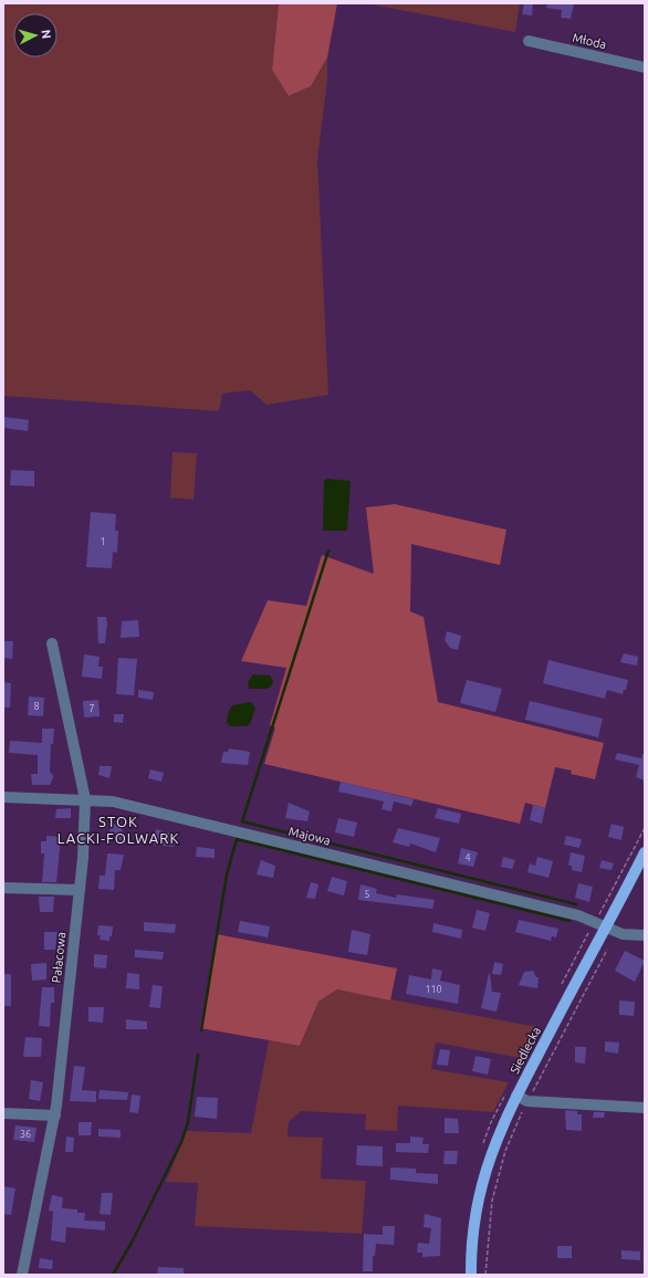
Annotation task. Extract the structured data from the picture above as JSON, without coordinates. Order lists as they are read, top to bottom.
{
  "streets": {
    "main road": ["Siedlecka"],
    "street": ["Młoda", "Majowa", "Pałacowa"]
  },
  "crossings": [
    ["Majowa", "Pałacowa"],
    ["Majowa", "Siedlecka"]
  ],
  "districts": ["STOK LACKI-FOLWARK"],
  "house_numbers": [
    "1",
    "8",
    "7",
    "4",
    "5",
    "110",
    "36"
  ],
  "north": "right"
}
